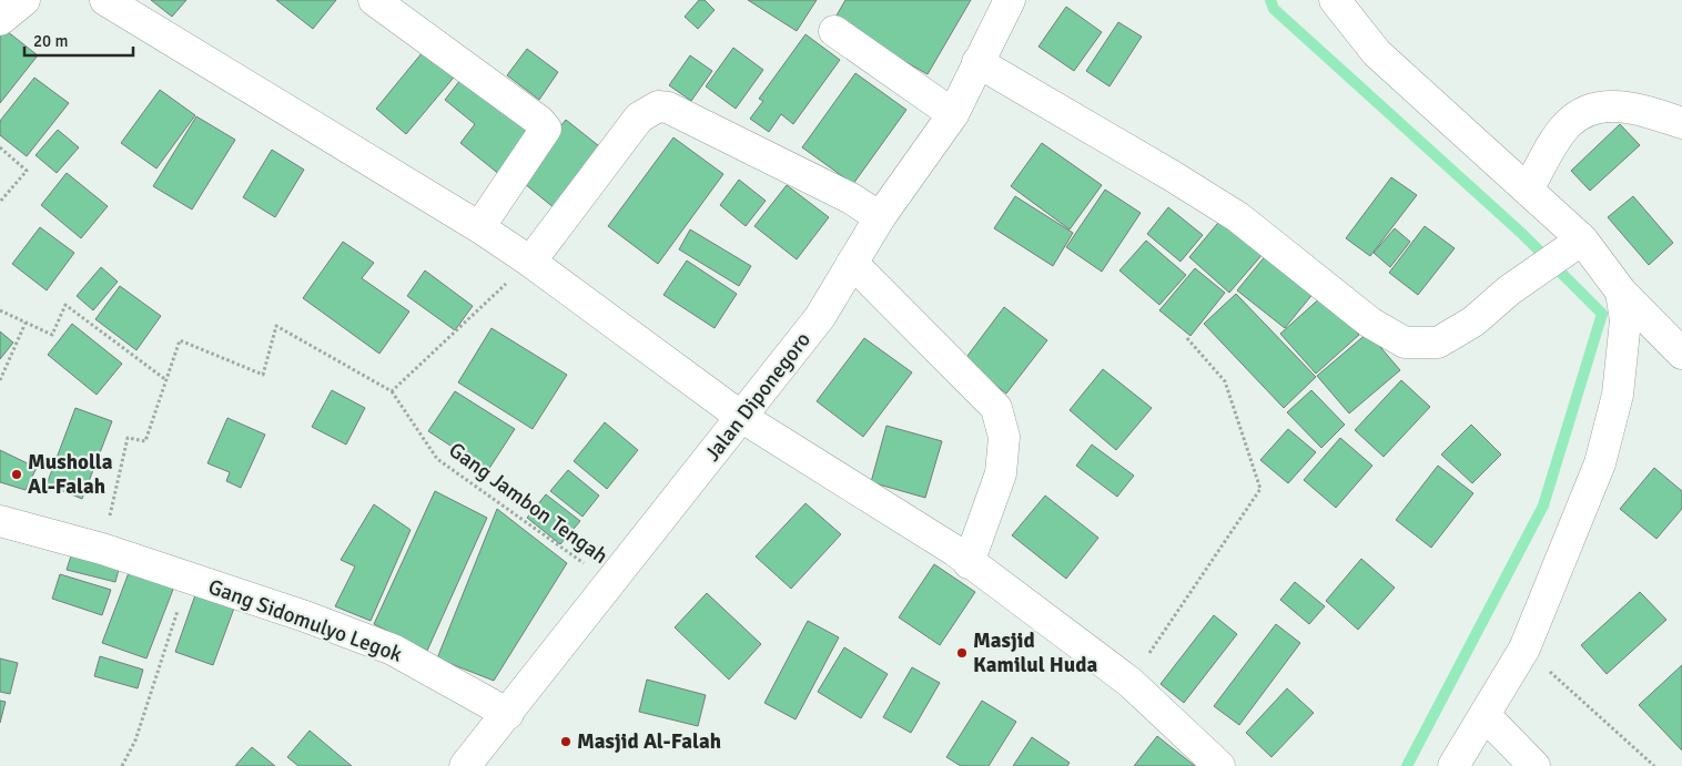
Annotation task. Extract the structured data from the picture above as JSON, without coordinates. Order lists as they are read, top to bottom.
{
  "streets": {
    "street": ["Jalan Diponegoro", "Gang Sidomulyo Legok"],
    "path": ["Gang Jambon Tengah"]
  },
  "crossings": [
    ["Jalan Diponegoro", "Gang Jambon Tengah"],
    ["Jalan Diponegoro", "Gang Sidomulyo Legok"],
    ["Gang Jambon Tengah", "Gang Sidomulyo Legok"]
  ],
  "places": ["Musholla Al-Falah", "Masjid Kamilul Huda", "Masjid Al-Falah"],
  "scale_bar": "20 m"
}
